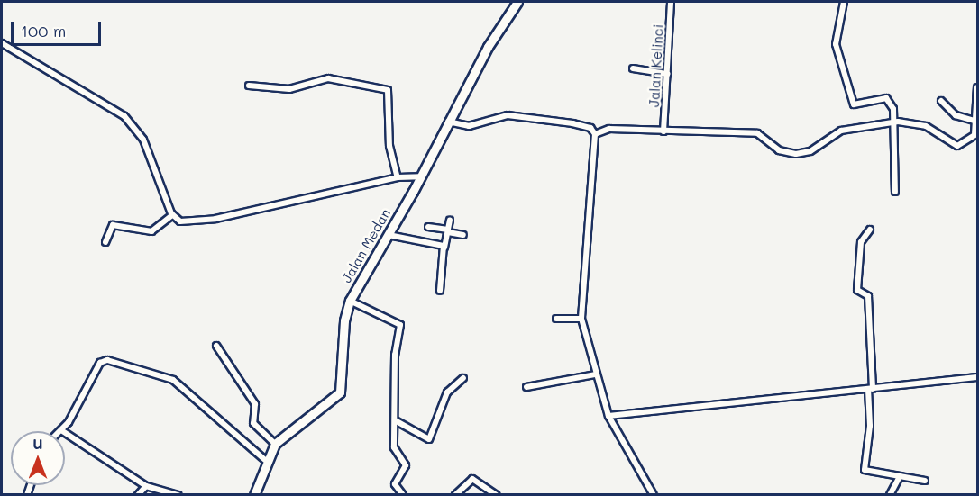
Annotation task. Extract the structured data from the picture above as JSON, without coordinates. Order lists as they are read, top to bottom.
{
  "streets": {
    "highway": ["Jalan Medan"],
    "street": ["Jalan Kelinci"]
  },
  "scale_bar": "100 m",
  "north": "top"
}
